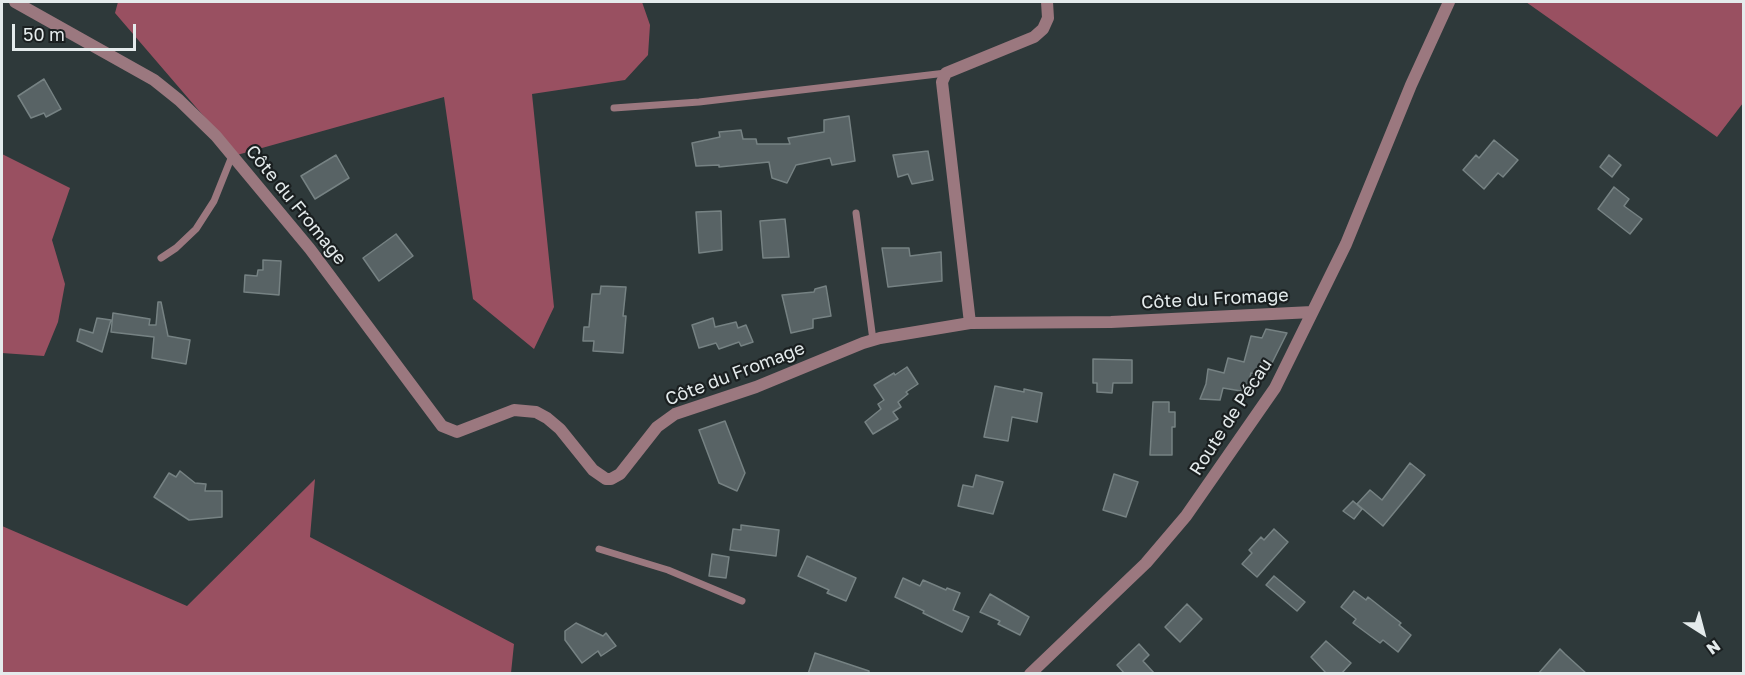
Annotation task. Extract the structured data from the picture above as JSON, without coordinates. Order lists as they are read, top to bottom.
{
  "streets": {
    "street": ["Côte du Fromage", "Route de Pécau"]
  },
  "crossings": [
    ["Côte du Fromage", "Route de Pécau"]
  ],
  "scale_bar": "50 m",
  "north": "bottom right"
}
